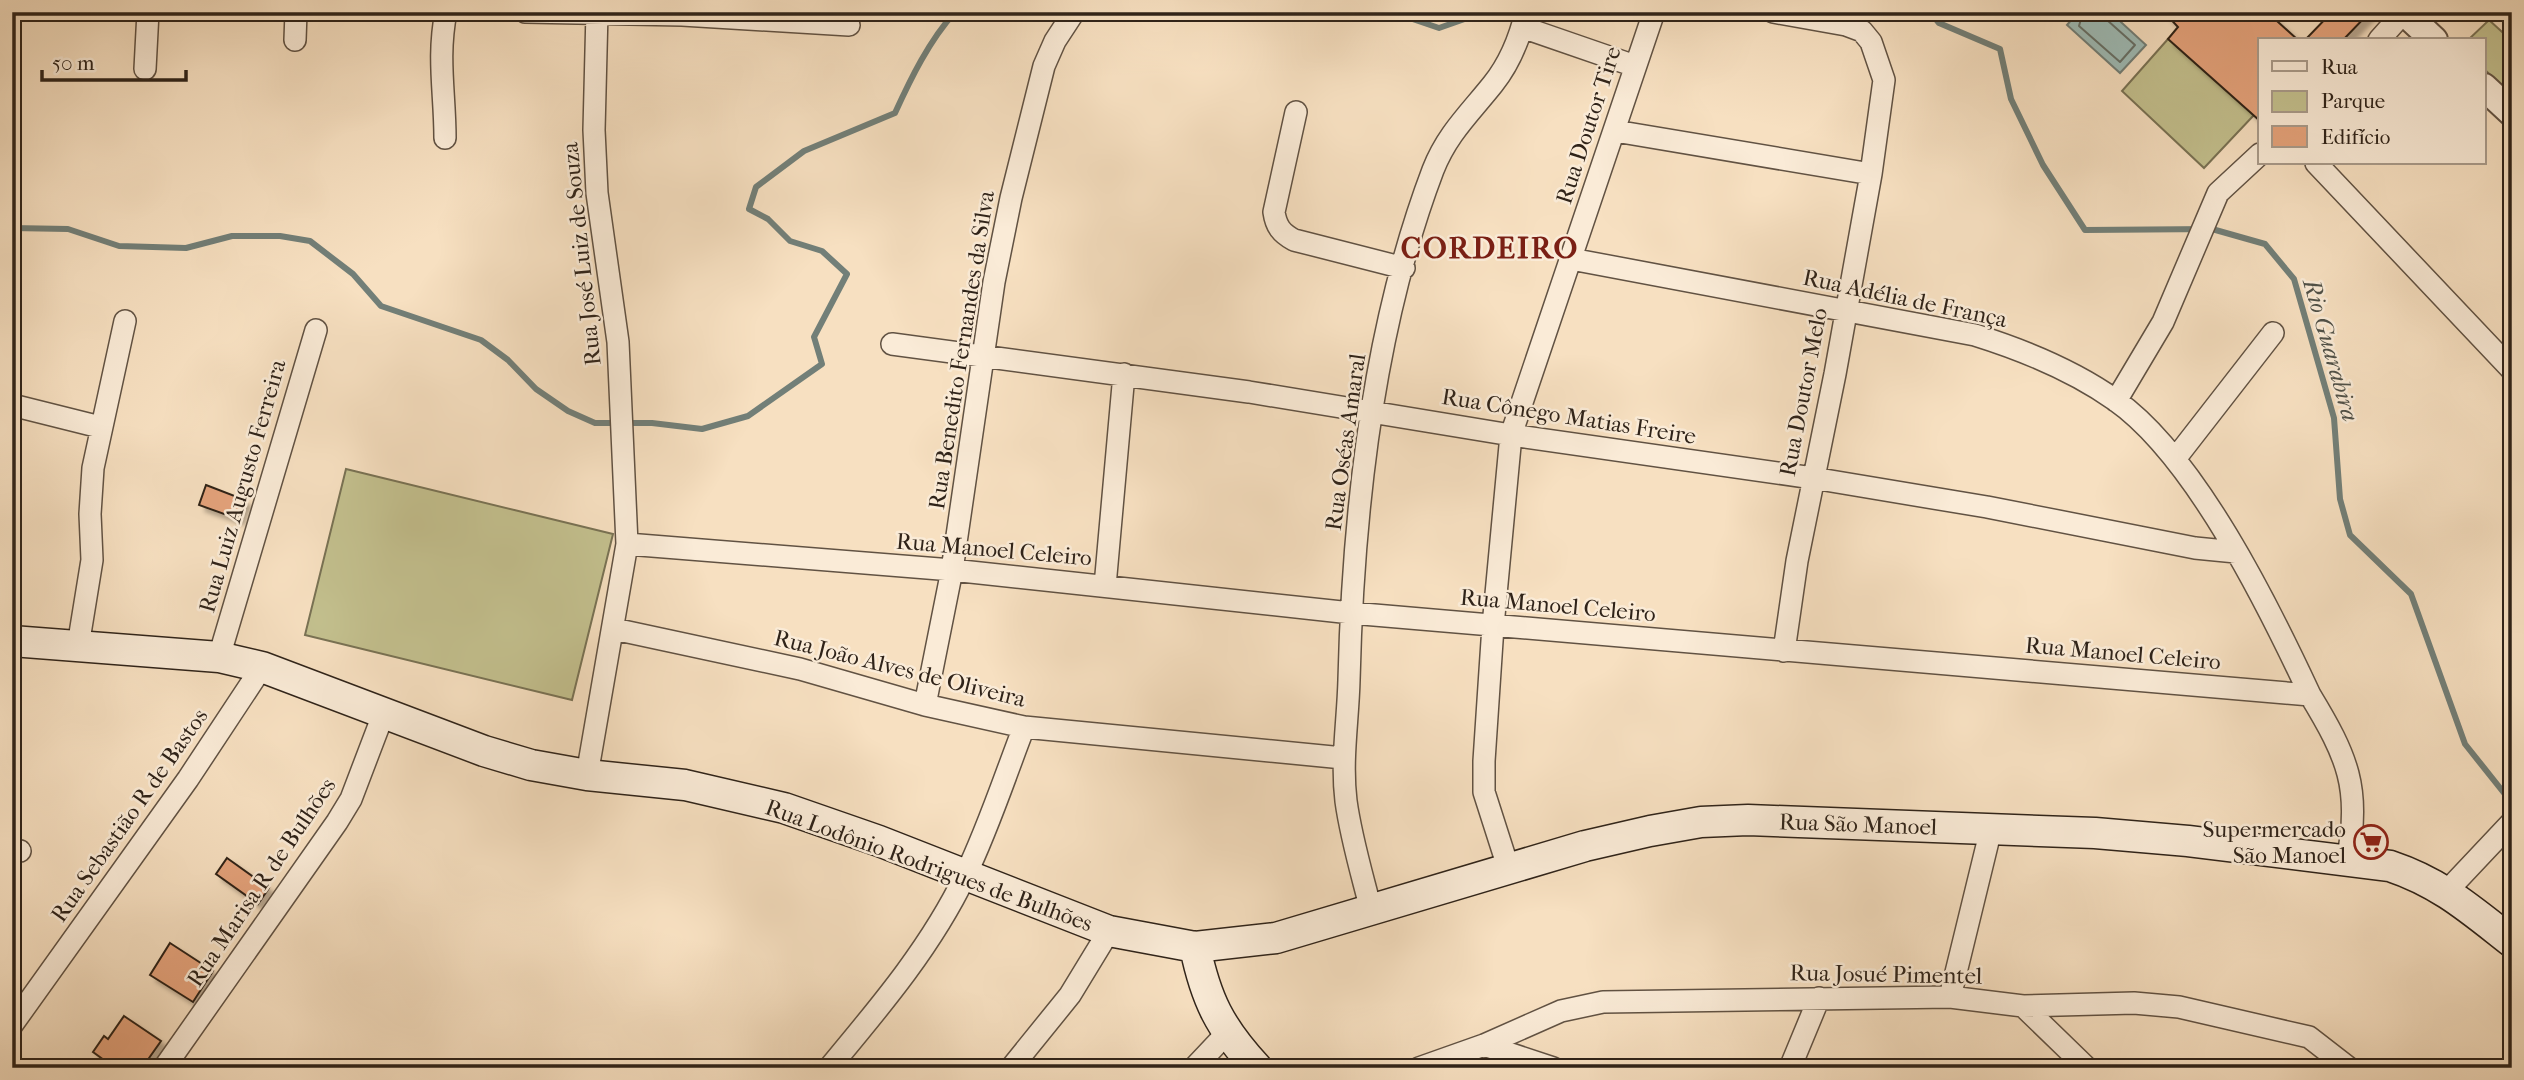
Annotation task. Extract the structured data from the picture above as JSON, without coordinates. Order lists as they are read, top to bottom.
{
  "streets": {
    "main road": ["Rua São Manoel", "Rua Lodônio Rodrigues de Bulhões"],
    "street": [
      "Rua Doutor Tire",
      "Rua José Luiz de Souza",
      "Rua Adélia de França",
      "Rua Benedito Fernandes da Silva",
      "Rua Doutor Melo",
      "Rua Cônego Matias Freire",
      "Rua Oséas Amaral",
      "Rua Luiz Augusto Ferreira",
      "Rua Manoel Celeiro",
      "Rua João Alves de Oliveira",
      "Rua Sebastião R de Bastos",
      "Rua Marisa R de Bulhões",
      "Rua Josué Pimentel"
    ]
  },
  "crossings": [
    ["Rua Doutor Tire", "Rua Adélia de França"],
    ["Rua Doutor Tire", "Rua Cônego Matias Freire"],
    ["Rua Doutor Tire", "Rua Manoel Celeiro"],
    ["Rua Doutor Tire", "Rua São Manoel"],
    ["Rua José Luiz de Souza", "Rua Manoel Celeiro"],
    ["Rua José Luiz de Souza", "Rua João Alves de Oliveira"],
    ["Rua José Luiz de Souza", "Rua Lodônio Rodrigues de Bulhões"],
    ["Rua Adélia de França", "Rua Doutor Melo"],
    ["Rua Adélia de França", "Rua Cônego Matias Freire"],
    ["Rua Adélia de França", "Rua Manoel Celeiro"],
    ["Rua Benedito Fernandes da Silva", "Rua Cônego Matias Freire"],
    ["Rua Benedito Fernandes da Silva", "Rua Manoel Celeiro"],
    ["Rua Benedito Fernandes da Silva", "Rua João Alves de Oliveira"],
    ["Rua Doutor Melo", "Rua Cônego Matias Freire"],
    ["Rua Doutor Melo", "Rua Manoel Celeiro"],
    ["Rua Cônego Matias Freire", "Rua Oséas Amaral"],
    ["Rua Oséas Amaral", "Rua Manoel Celeiro"],
    ["Rua Oséas Amaral", "Rua João Alves de Oliveira"],
    ["Rua Oséas Amaral", "Rua São Manoel"],
    ["Rua Luiz Augusto Ferreira", "Rua Lodônio Rodrigues de Bulhões"],
    ["Rua Sebastião R de Bastos", "Rua Lodônio Rodrigues de Bulhões"],
    ["Rua São Manoel", "Rua Lodônio Rodrigues de Bulhões"],
    ["Rua Lodônio Rodrigues de Bulhões", "Rua Marisa R de Bulhões"]
  ],
  "districts": ["CORDEIRO"],
  "water": ["Rio Guarabira"],
  "places": {
    "supermarket": ["Supermercado São Manoel"]
  },
  "legend": ["Rua", "Parque", "Edifício"],
  "scale_bar": "50 m"
}
